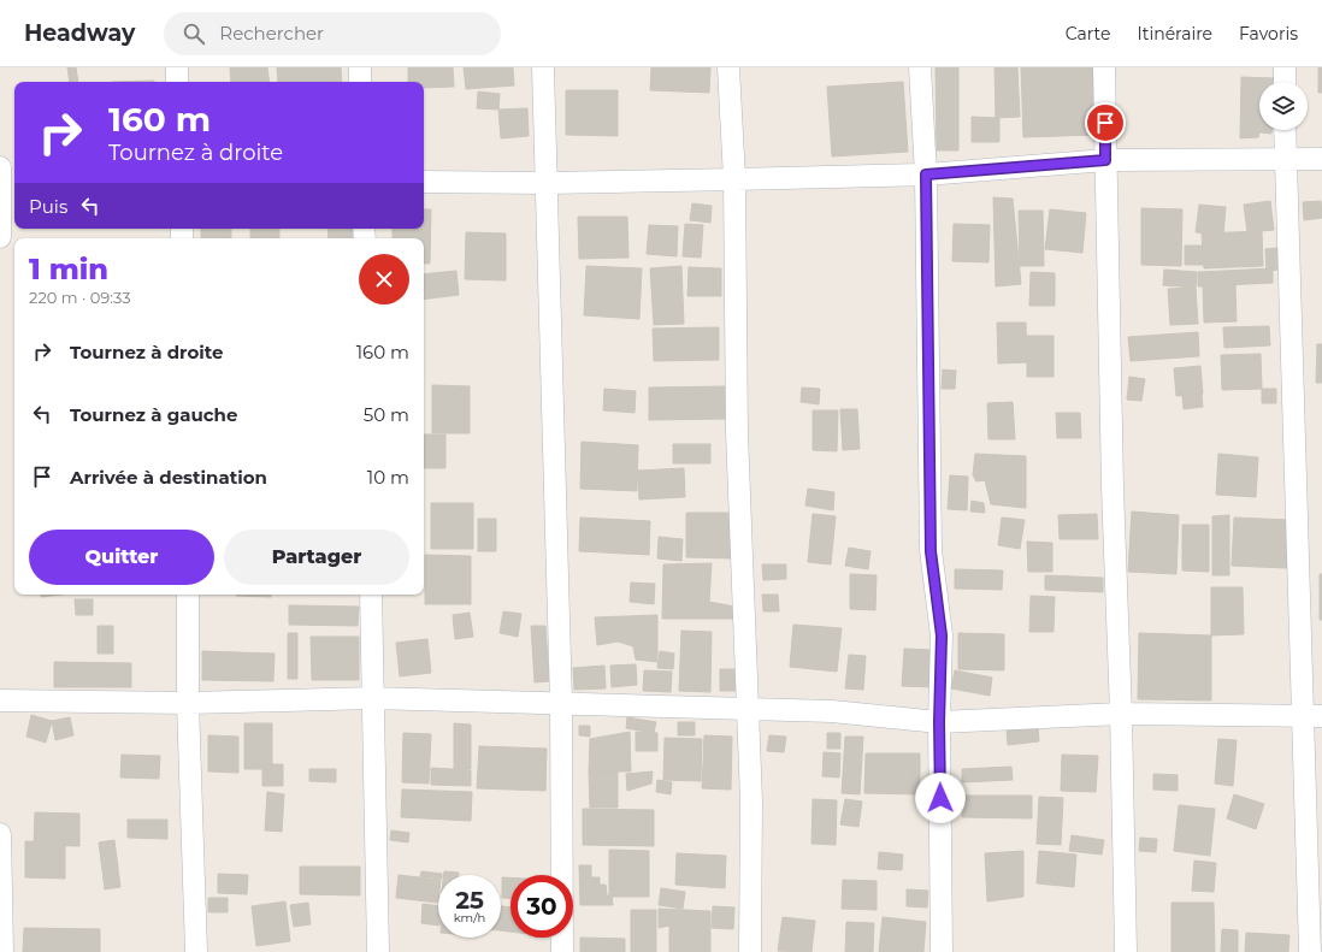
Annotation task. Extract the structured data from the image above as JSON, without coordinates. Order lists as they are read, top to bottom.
{
  "page": {
    "header": "Headway",
    "search": "Rechercher",
    "nav": ["Carte", "Itinéraire", "Favoris"],
    "turn": ["160 m", "Tournez à droite"],
    "then": "Puis",
    "heading": ["1 min", "220 m · 09:33"],
    "list": [
      {
        "name": "Tournez à droite",
        "value": "160 m"
      },
      {
        "name": "Tournez à gauche",
        "value": "50 m"
      },
      {
        "name": "Arrivée à destination",
        "value": "10 m"
      }
    ],
    "buttons": ["Quitter", "Partager"],
    "speed": "25 km/h",
    "limit": "30"
  }
}
